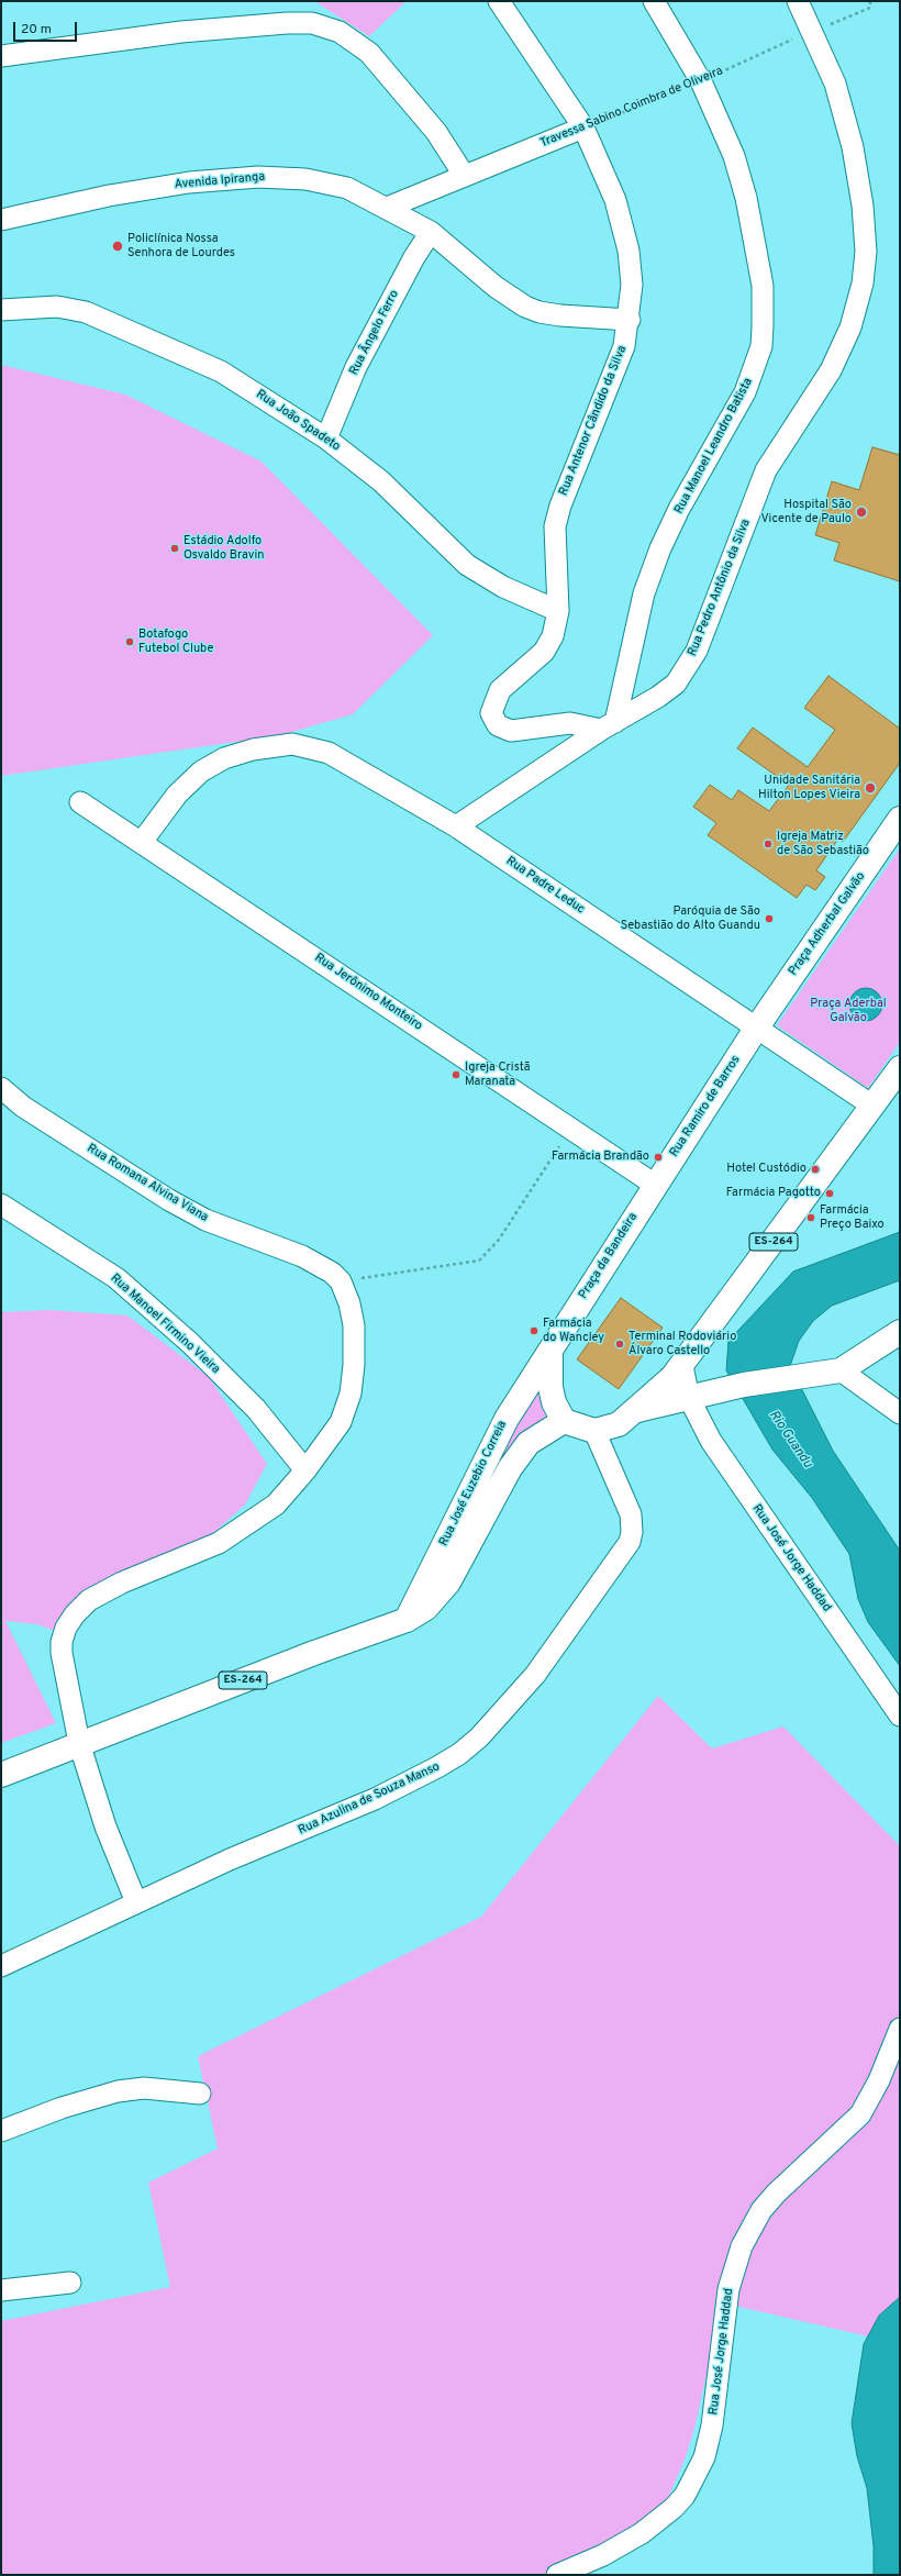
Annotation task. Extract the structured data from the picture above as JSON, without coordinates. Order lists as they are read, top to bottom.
{
  "streets": {
    "main road": [
      "Praça Adherbal Galvão",
      "Rua Ramiro de Barros",
      "ES-264",
      "Praça da Bandeira",
      "Rua José Euzebio Correia"
    ],
    "street": [
      "Travessa Sabino Coimbra de Oliveira",
      "Avenida Ipiranga",
      "Rua Ângelo Ferro",
      "Rua João Spadeto",
      "Rua Antenor Cândido da Silva",
      "Rua Manoel Leandro Batista",
      "Rua Pedro Antônio da Silva",
      "Rua Padre Leduc",
      "Rua Jerônimo Monteiro",
      "Rua Romana Alvina Viana",
      "Rua Manoel Firmino Vieira",
      "Rua José Jorge Haddad",
      "Rua Azulina de Souza Manso"
    ]
  },
  "crossings": [
    ["Travessa Sabino Coimbra de Oliveira", "Avenida Ipiranga"],
    ["Travessa Sabino Coimbra de Oliveira", "Rua Antenor Cândido da Silva"],
    ["Travessa Sabino Coimbra de Oliveira", "Rua Manoel Leandro Batista"],
    ["Travessa Sabino Coimbra de Oliveira", "Rua Pedro Antônio da Silva"],
    ["Avenida Ipiranga", "Rua Ângelo Ferro"],
    ["Avenida Ipiranga", "Rua Antenor Cândido da Silva"],
    ["Rua Ângelo Ferro", "Rua João Spadeto"],
    ["Rua João Spadeto", "Rua Antenor Cândido da Silva"],
    ["Rua Manoel Leandro Batista", "Rua Pedro Antônio da Silva"],
    ["Rua Pedro Antônio da Silva", "Rua Padre Leduc"],
    ["Rua Padre Leduc", "Praça Adherbal Galvão"],
    ["Rua Padre Leduc", "Rua Jerônimo Monteiro"],
    ["Rua Padre Leduc", "Rua Ramiro de Barros"],
    ["Rua Padre Leduc", "ES-264"],
    ["Praça Adherbal Galvão", "Rua Ramiro de Barros"],
    ["Rua Jerônimo Monteiro", "Rua Ramiro de Barros"],
    ["Rua Jerônimo Monteiro", "Praça da Bandeira"],
    ["Rua Ramiro de Barros", "Praça da Bandeira"],
    ["ES-264", "Rua José Euzebio Correia"],
    ["ES-264", "Rua Azulina de Souza Manso"],
    ["Praça da Bandeira", "Rua José Euzebio Correia"]
  ],
  "water": ["Rio Guandu"],
  "parks": ["Praça Aderbal Galvão"],
  "places": [
    "Policlínica Nossa Senhora de Lourdes",
    "Hospital São Vicente de Paulo",
    "Estádio Adolfo Osvaldo Bravin",
    "Botafogo Futebol Clube",
    "Unidade Sanitária Hilton Lopes Vieira",
    "Igreja Matriz de São Sebastião",
    "Paróquia de São Sebastião do Alto Guandu",
    "Igreja Cristã Maranata",
    "Farmácia Brandão",
    "Hotel Custódio",
    "Farmácia Pagotto",
    "Farmácia Preço Baixo",
    "Farmácia do Wancley",
    "Terminal Rodoviário Álvaro Castello"
  ],
  "scale_bar": "20 m"
}
